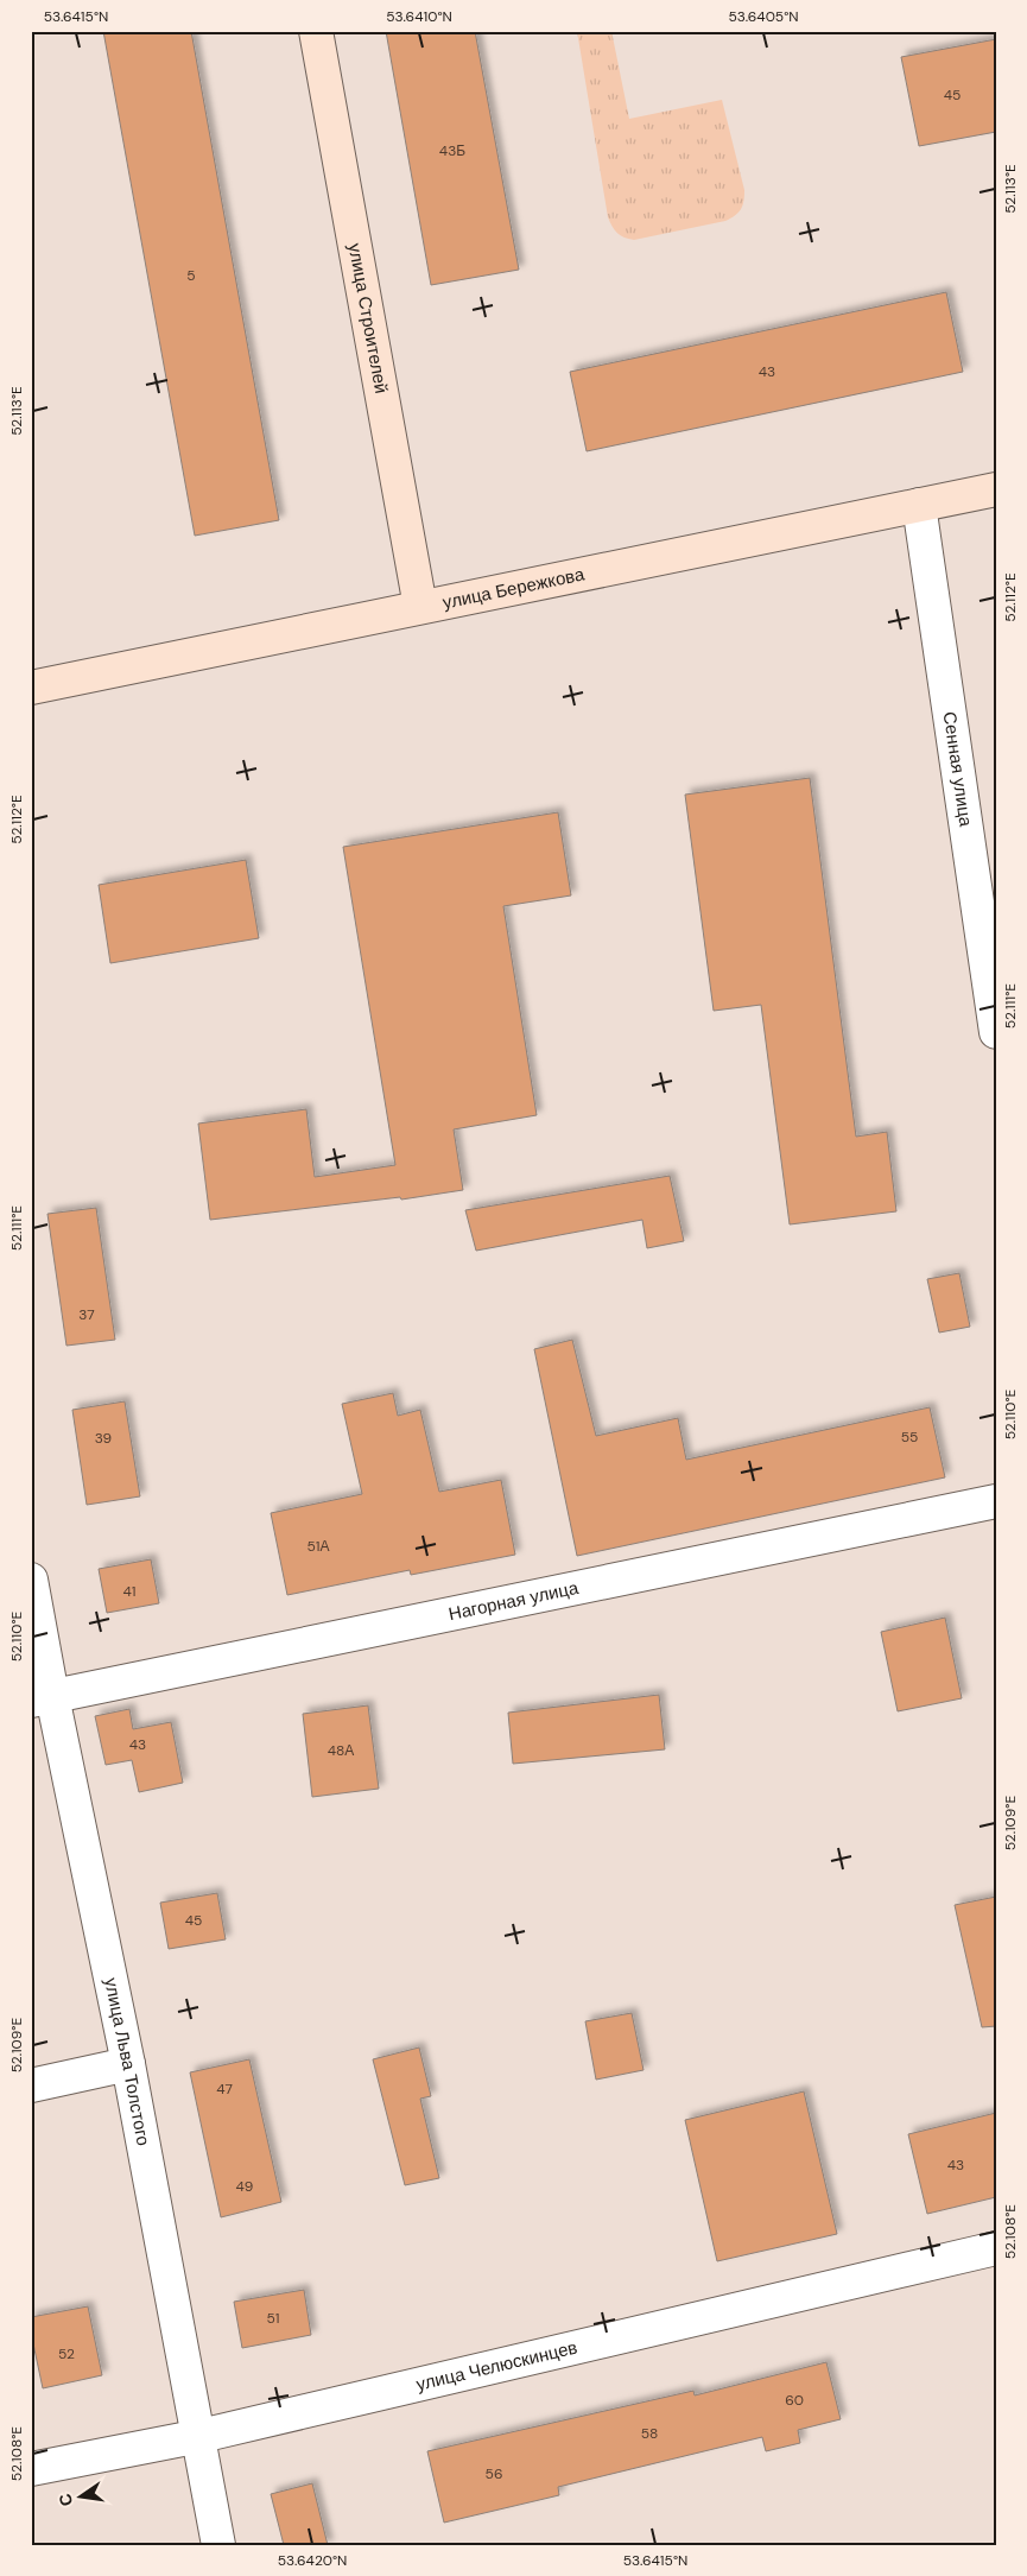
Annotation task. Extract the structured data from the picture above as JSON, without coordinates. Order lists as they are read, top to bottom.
{
  "streets": {
    "street": [
      "улица Строителей",
      "улица Бережкова",
      "Сенная улица",
      "Нагорная улица",
      "улица Льва Толстого",
      "улица Челюскинцев"
    ]
  },
  "crossings": [
    ["улица Строителей", "улица Бережкова"],
    ["улица Бережкова", "Сенная улица"],
    ["Нагорная улица", "улица Льва Толстого"],
    ["улица Льва Толстого", "улица Челюскинцев"]
  ],
  "house_numbers": [
    "45",
    "43Б",
    "5",
    "43",
    "37",
    "55",
    "39",
    "51А",
    "41",
    "43",
    "48А",
    "45",
    "47",
    "43",
    "49",
    "51",
    "52",
    "60",
    "58",
    "56"
  ],
  "north": "left",
  "coordinates": [
    "53.6415°N",
    "53.6410°N",
    "53.6405°N",
    "52.113°E",
    "52.112°E",
    "52.111°E",
    "52.110°E",
    "52.109°E",
    "52.108°E",
    "53.6420°N"
  ]
}
